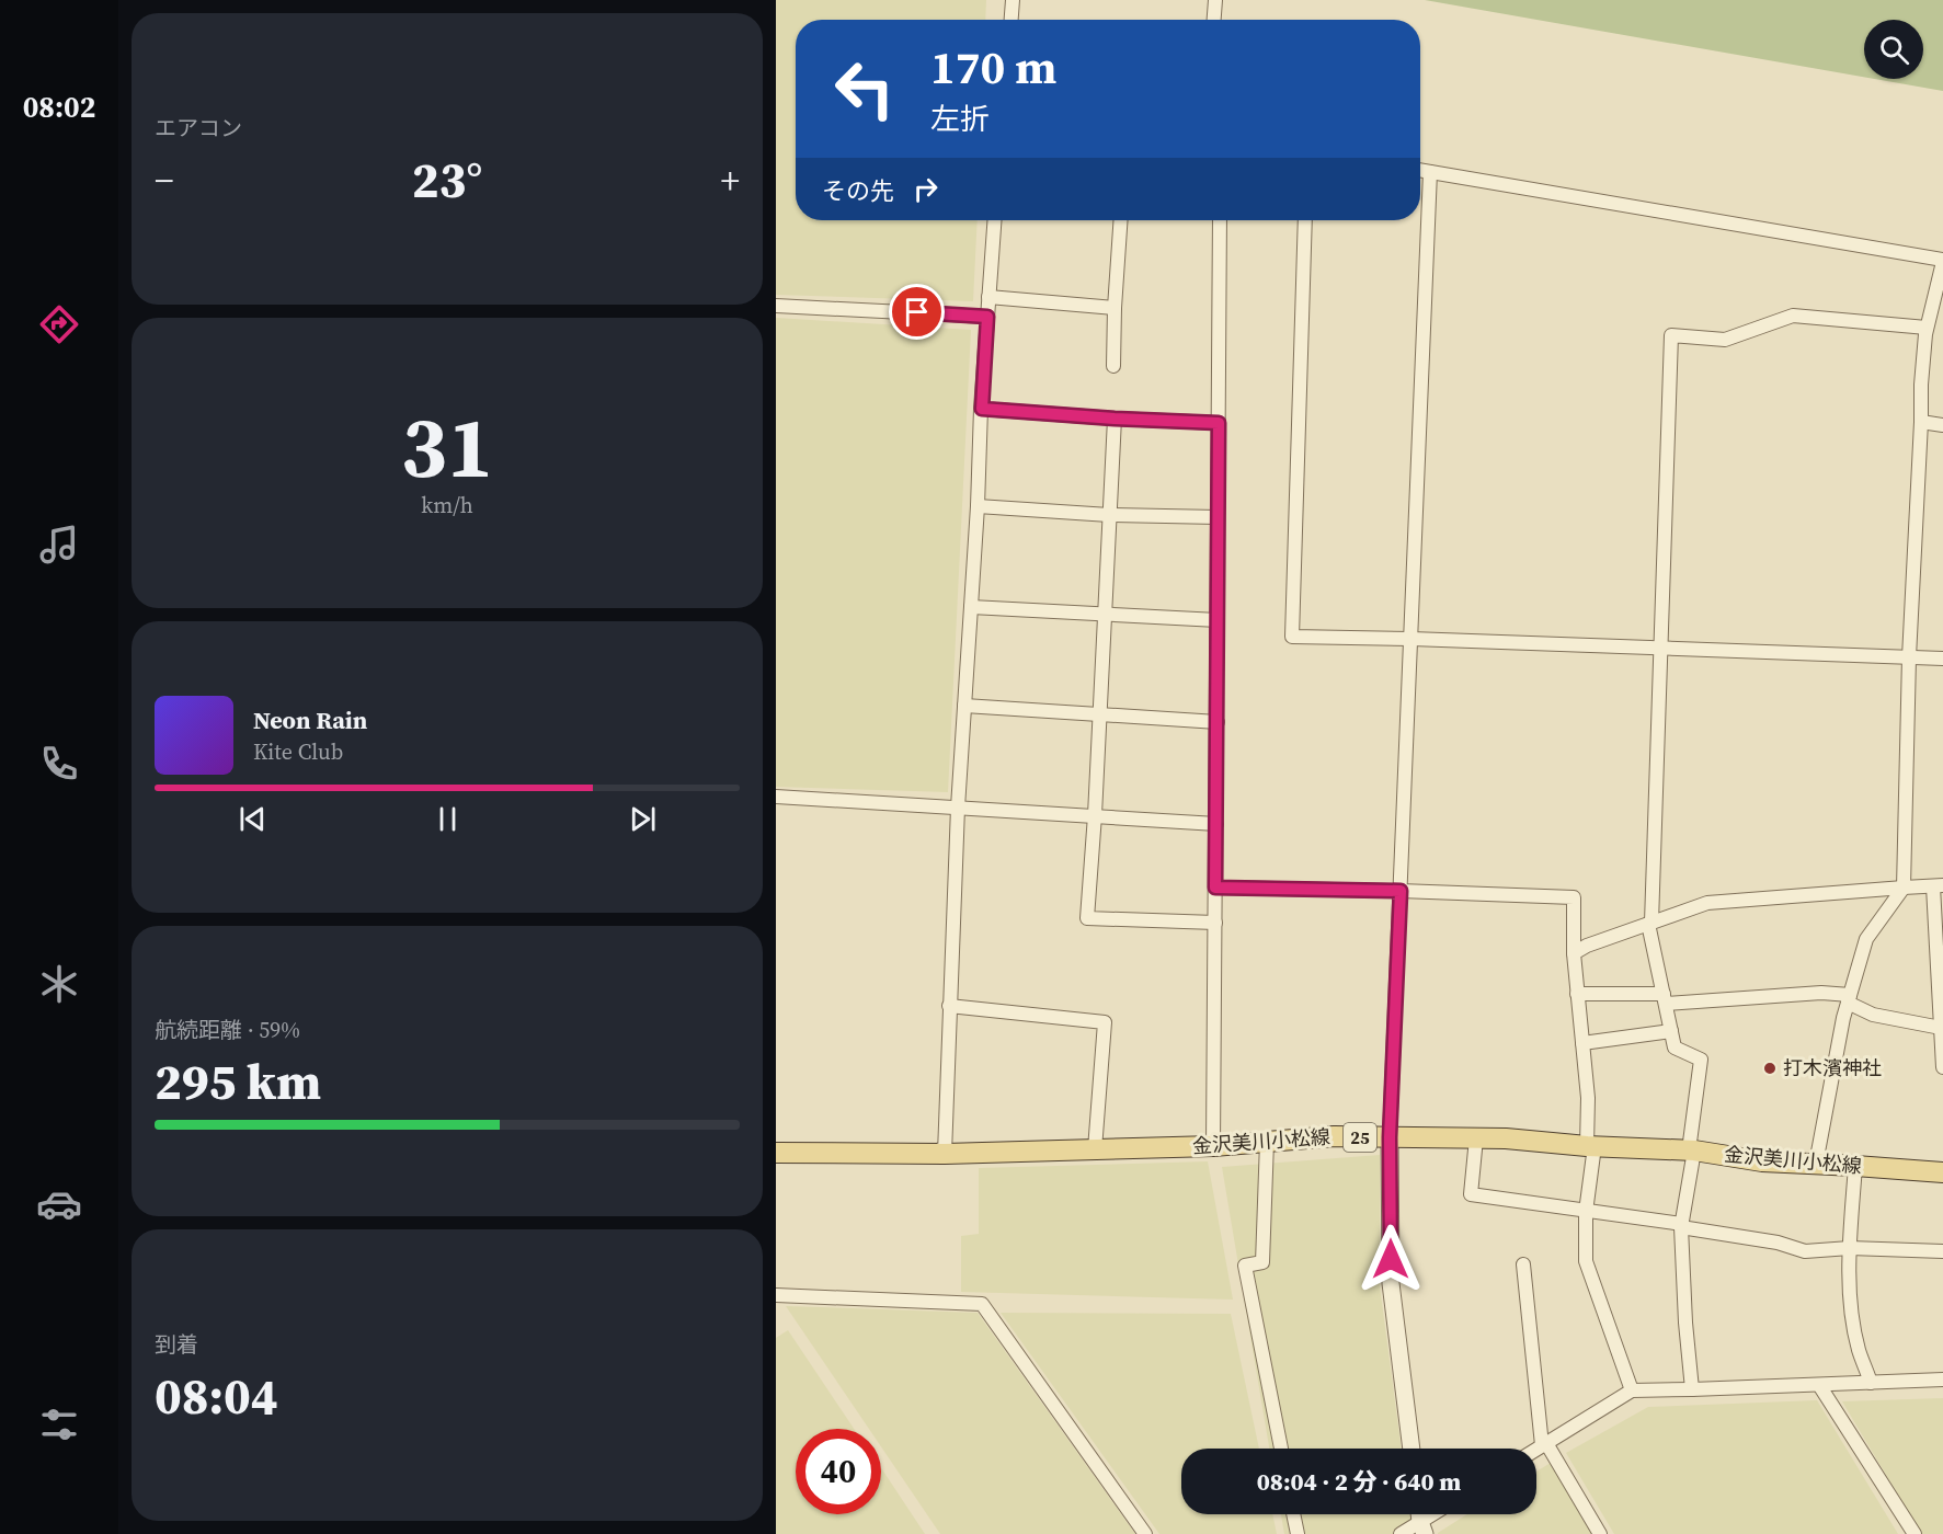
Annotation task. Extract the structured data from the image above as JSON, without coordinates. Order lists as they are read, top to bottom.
{
  "streets": {
    "main road": ["25", "金沢美川小松線"]
  },
  "places": ["打木濱神社"],
  "page": {
    "tabs": "08:02",
    "tile": [
      "エアコン",
      ["31", "km/h"],
      ["航続距離 · 59%", "295 km"],
      ["到着", "08:04"]
    ],
    "turn": ["170 m", "左折"],
    "heat": ["−", "23°", "+"],
    "then": "その先",
    "song": ["Neon Rain", "Kite Club"],
    "limit": "40",
    "trip": "08:04 · 2 分 · 640 m"
  }
}
